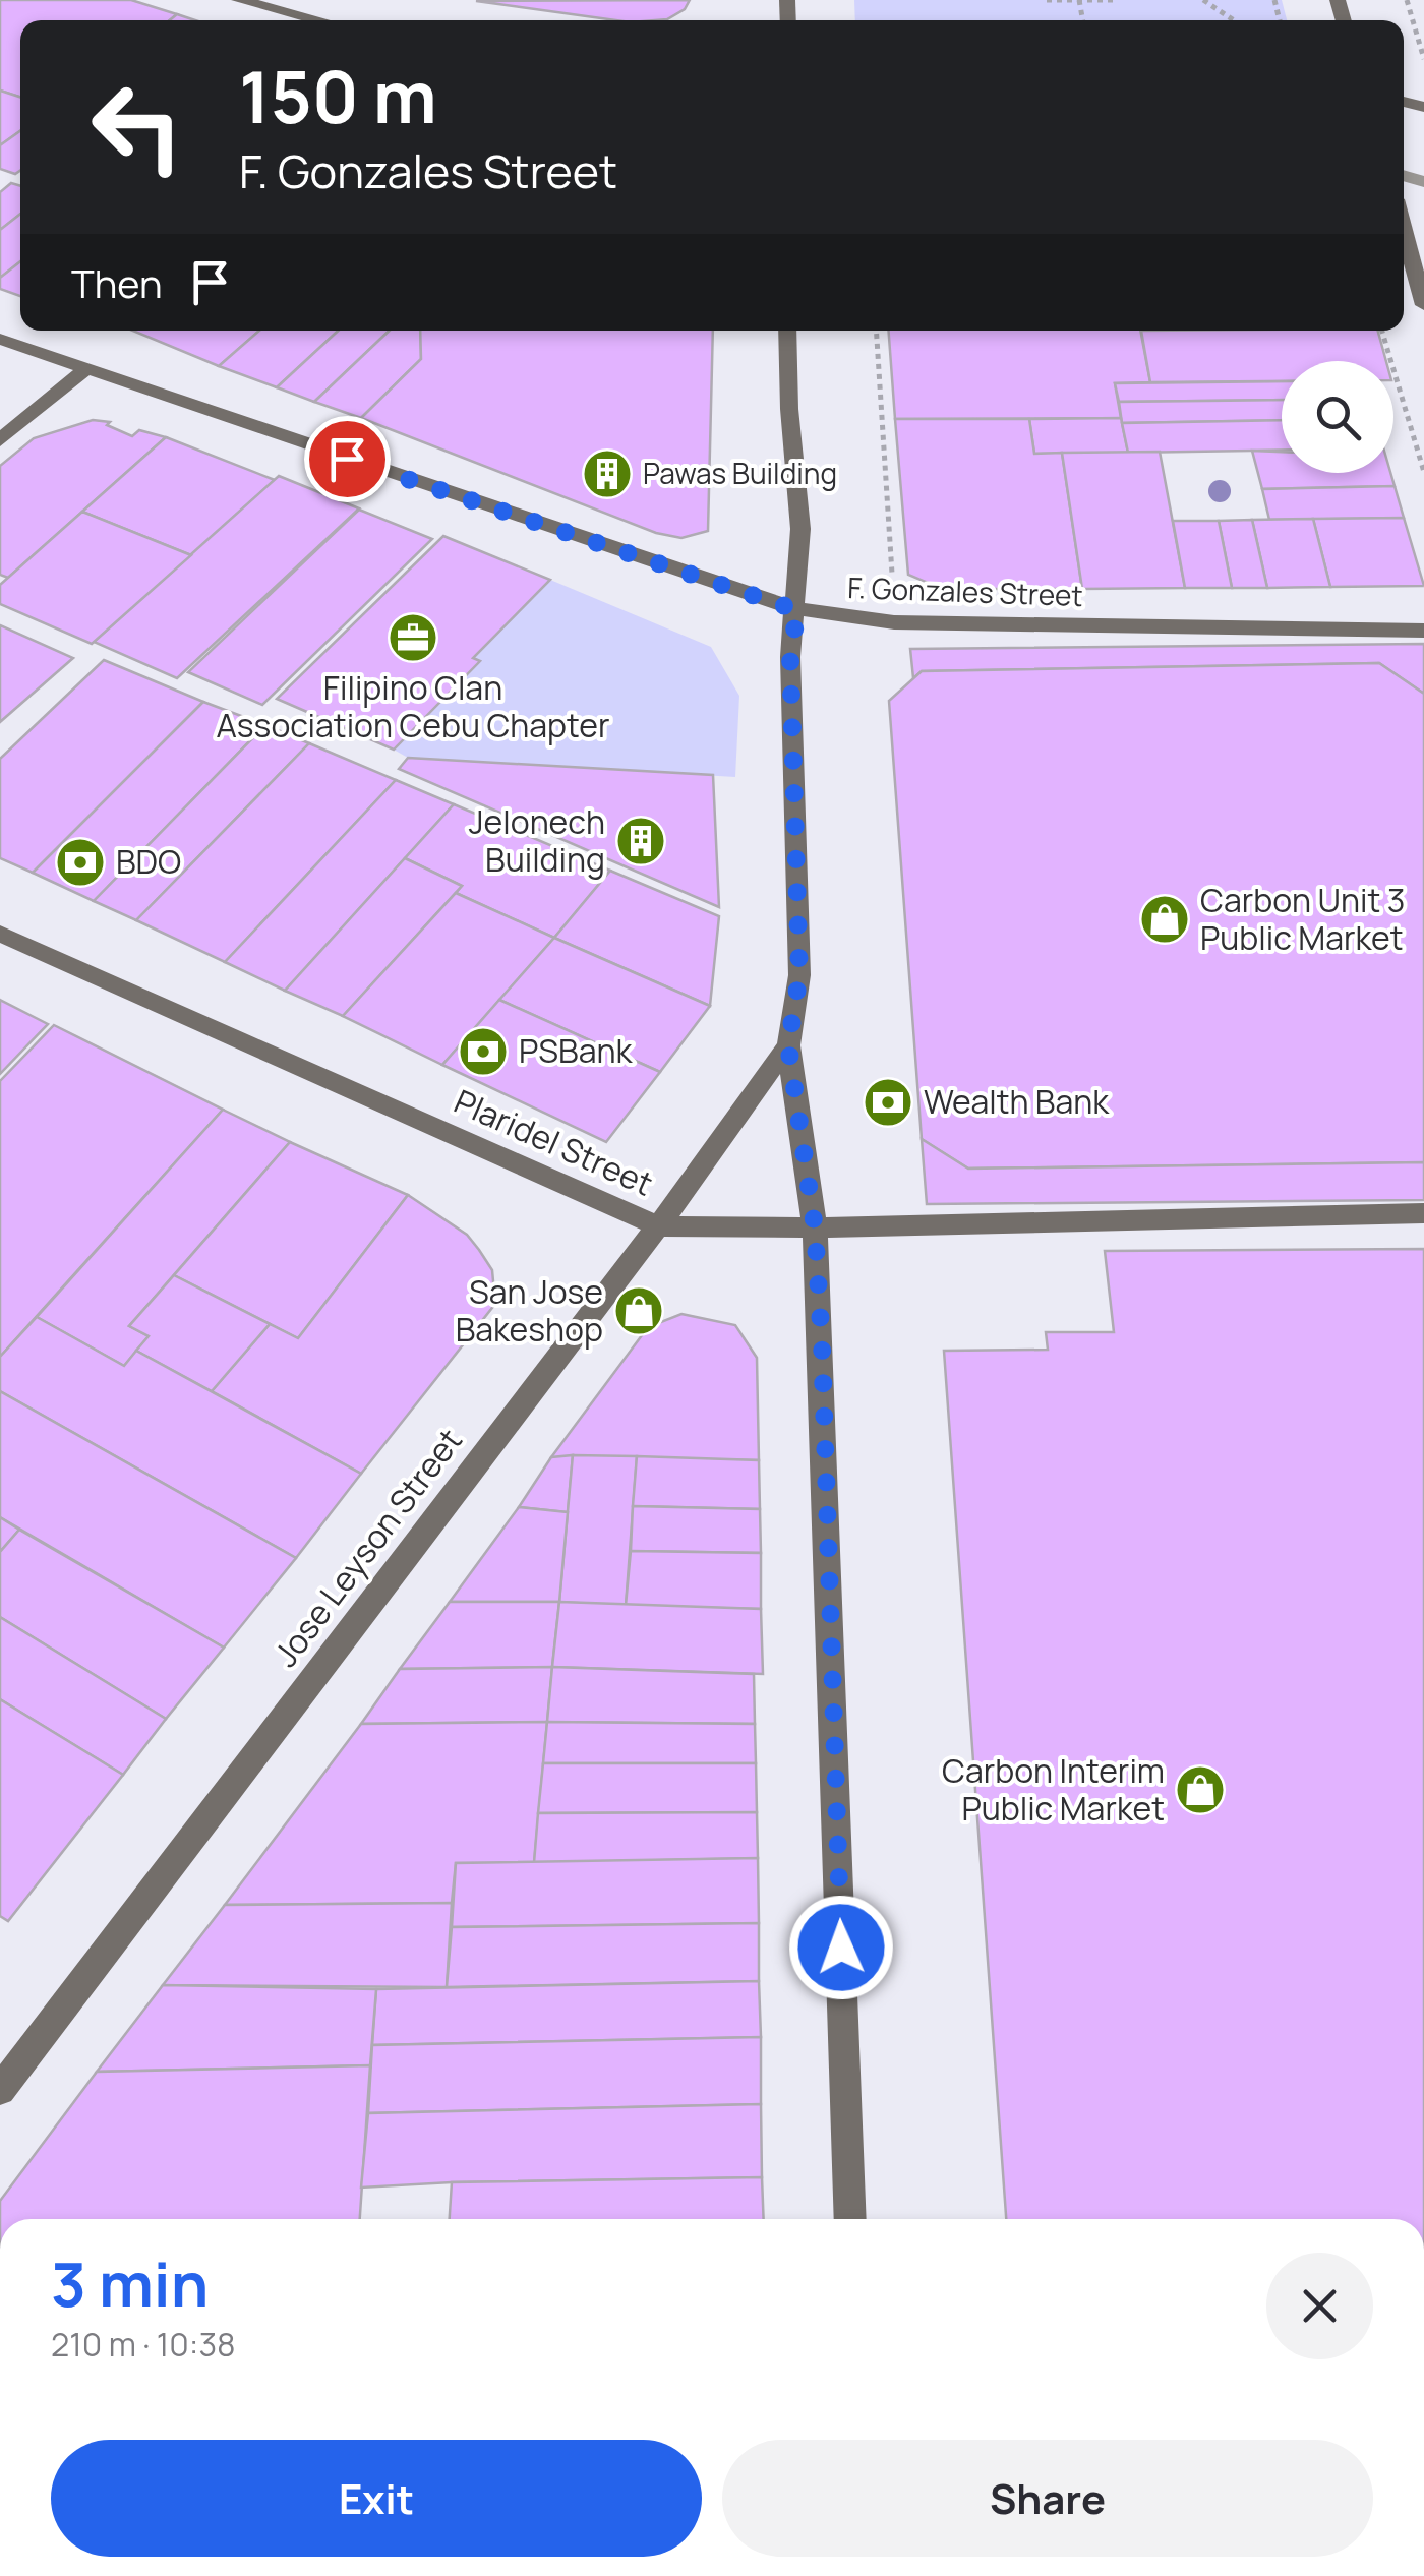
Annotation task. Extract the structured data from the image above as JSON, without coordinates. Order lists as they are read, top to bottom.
{
  "streets": {
    "street": ["F. Gonzales Street", "Plaridel Street", "Jose Leyson Street"]
  },
  "crossings": [
    ["Plaridel Street", "Jose Leyson Street"]
  ],
  "places": {
    "building": ["Pawas Building", "Jelonech Building"],
    "office": ["Filipino Clan Association Cebu Chapter"],
    "bank": ["BDO", "PSBank", "Wealth Bank"],
    "shop": ["Carbon Unit 3 Public Market", "San Jose Bakeshop", "Carbon Interim Public Market"]
  },
  "page": {
    "turn": ["150 m", "F. Gonzales Street"],
    "then": "Then",
    "heading": ["3 min", "210 m · 10:38"],
    "buttons": ["Exit", "Share"]
  }
}
